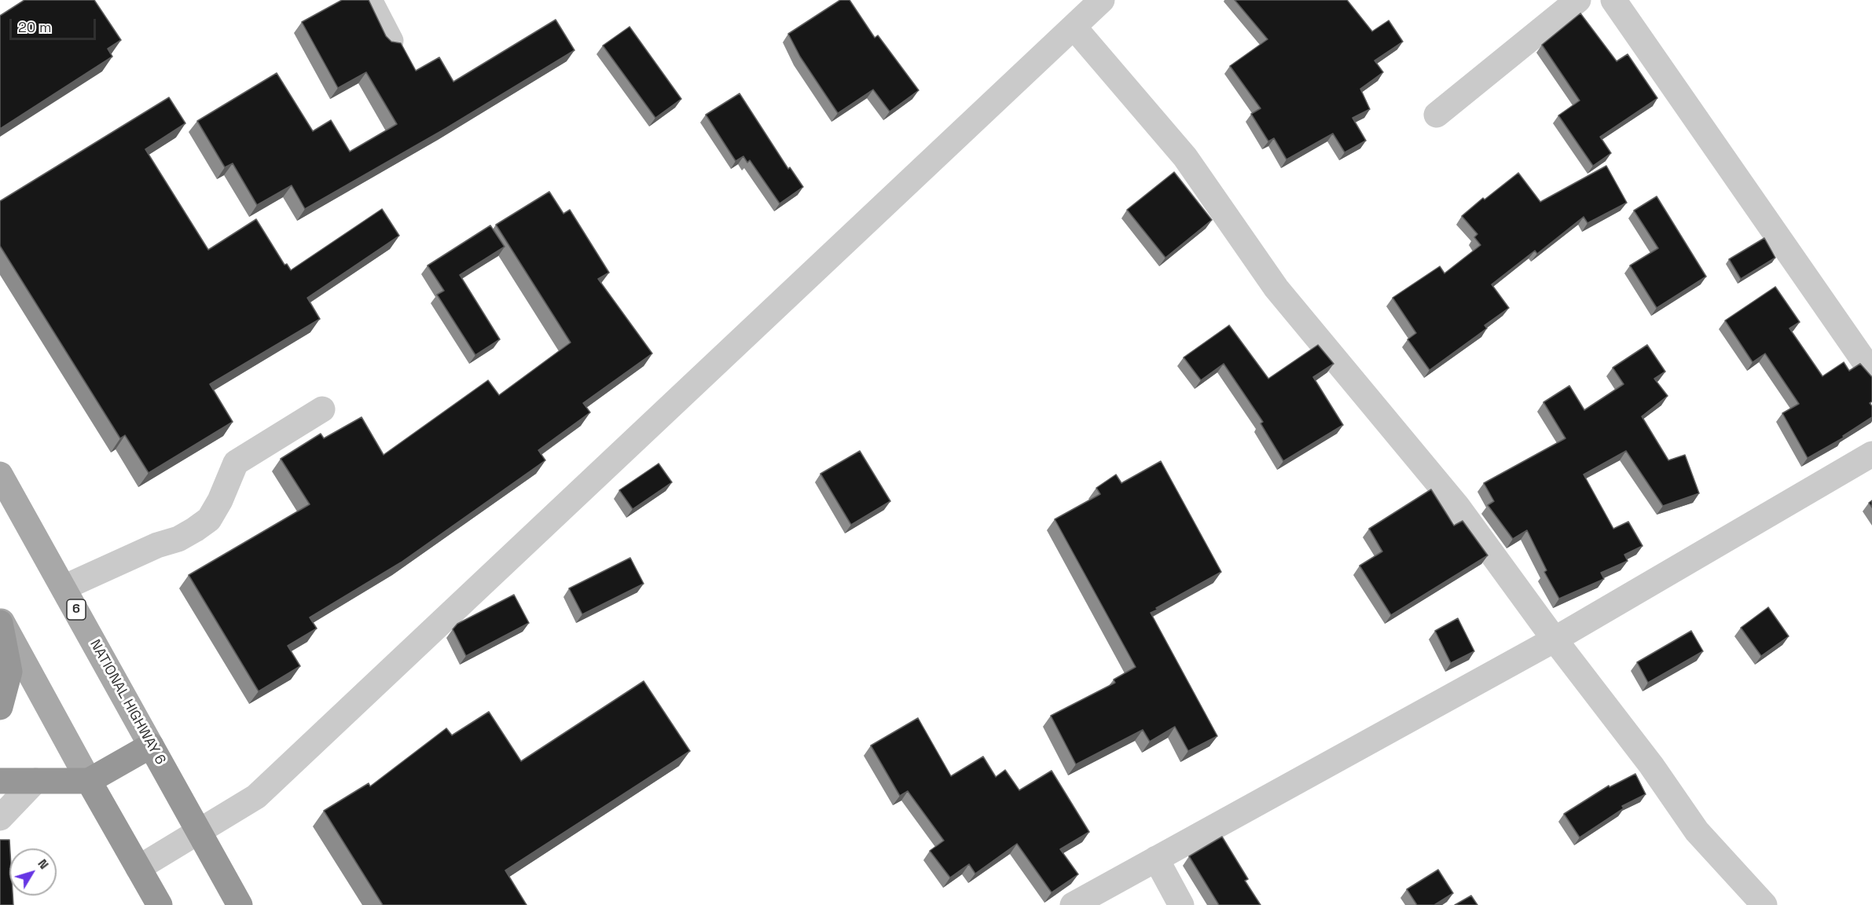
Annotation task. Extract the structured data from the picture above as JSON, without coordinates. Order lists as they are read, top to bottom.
{
  "streets": {
    "highway": ["6", "NATIONAL HIGHWAY 6"]
  },
  "scale_bar": "20 m",
  "north": "top right"
}
